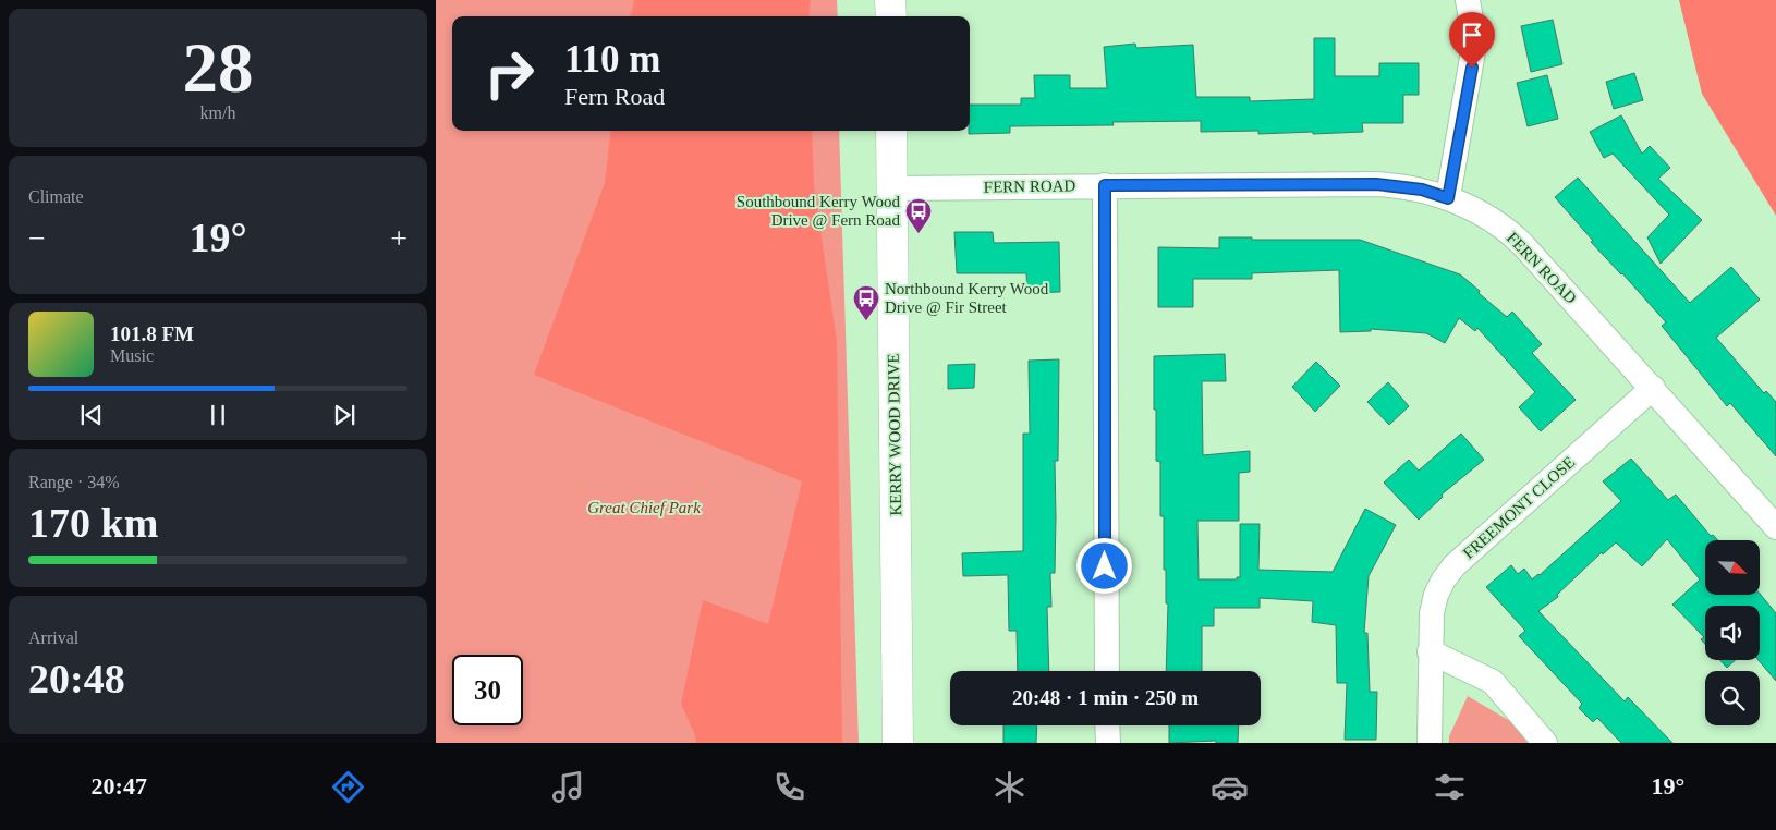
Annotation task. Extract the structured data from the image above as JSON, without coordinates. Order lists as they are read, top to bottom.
{
  "streets": {
    "street": ["FERN ROAD", "KERRY WOOD DRIVE", "FREEMONT CLOSE"]
  },
  "crossings": [
    ["FERN ROAD", "KERRY WOOD DRIVE"],
    ["FERN ROAD", "FREEMONT CLOSE"]
  ],
  "parks": ["Great Chief Park"],
  "places": {
    "bus stop": ["Southbound Kerry Wood Drive @ Fern Road", "Northbound Kerry Wood Drive @ Fir Street"]
  },
  "north": "bottom right",
  "page": {
    "tile": [
      ["28", "km/h"],
      "Climate",
      ["Range · 34%", "170 km"],
      ["Arrival", "20:48"]
    ],
    "turn": ["110 m", "Fern Road"],
    "heat": ["−", "19°", "+"],
    "song": ["101.8 FM", "Music"],
    "limit": "30",
    "trip": "20:48 · 1 min · 250 m",
    "tabs": ["20:47", "19°"]
  }
}
